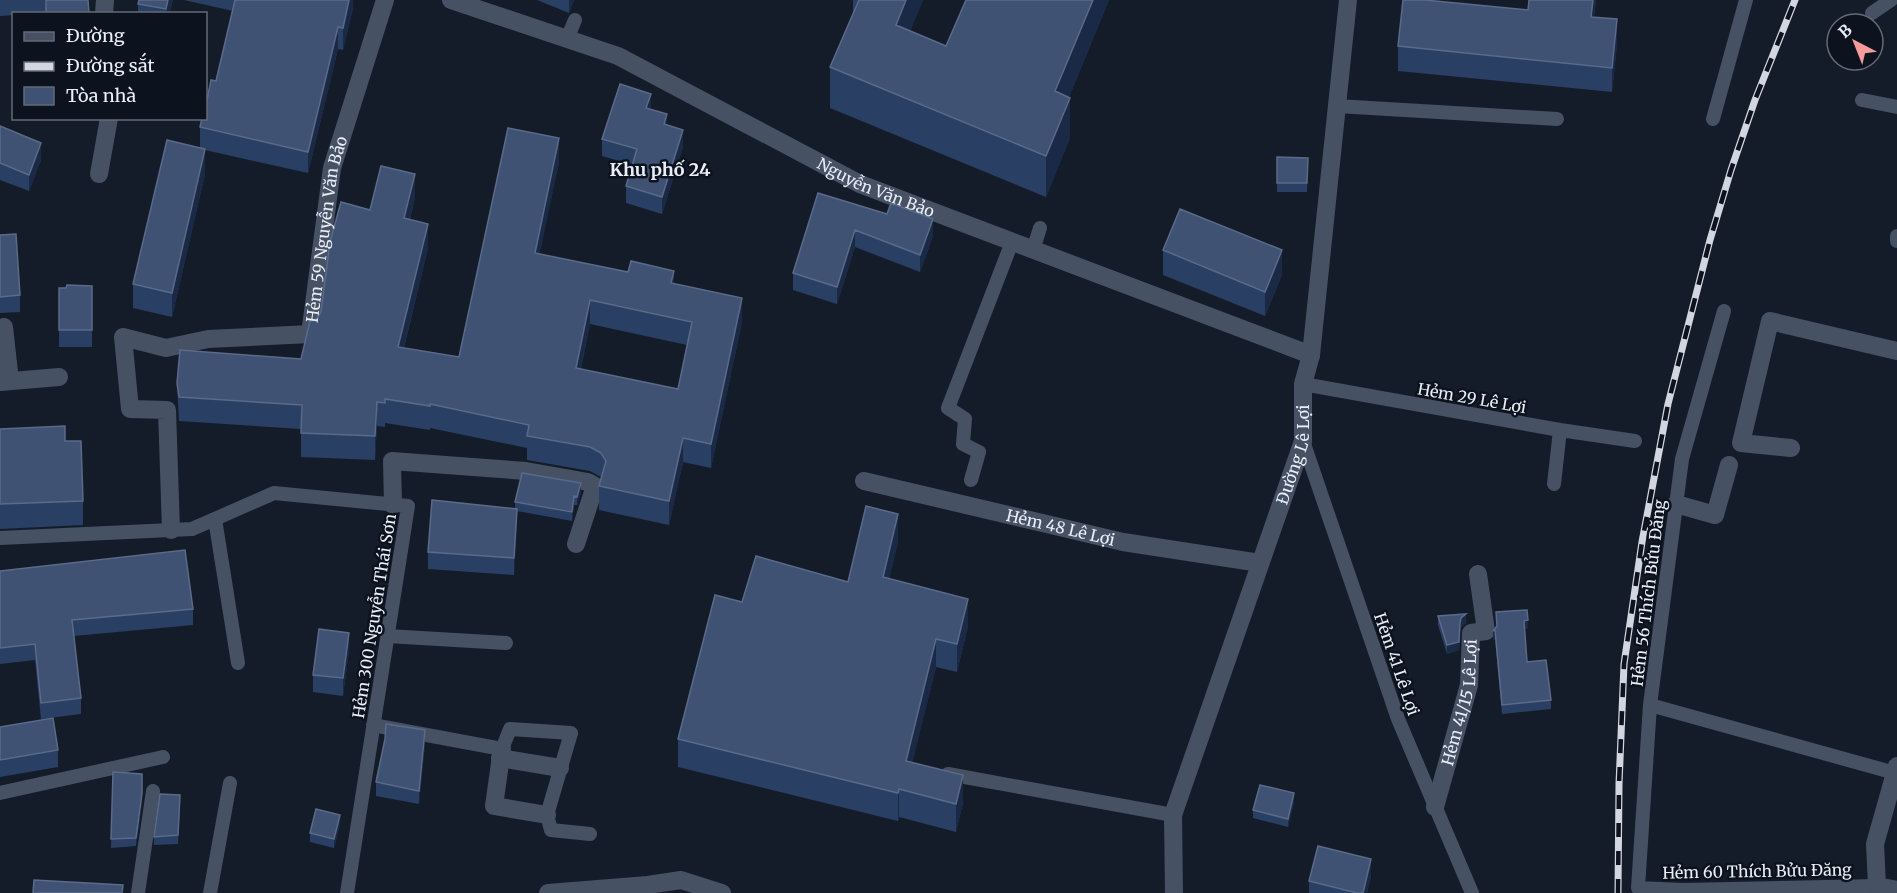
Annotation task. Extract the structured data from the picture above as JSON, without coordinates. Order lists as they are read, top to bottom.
{
  "streets": {
    "street": [
      "Nguyễn Văn Bảo",
      "Hẻm 59 Nguyễn Văn Bảo",
      "Đường Lê Lợi",
      "Hẻm 48 Lê Lợi",
      "Hẻm 41/15 Lê Lợi"
    ],
    "lane": [
      "Hẻm 29 Lê Lợi",
      "Hẻm 56 Thích Bửu Đăng",
      "Hẻm 300 Nguyễn Thái Sơn",
      "Hẻm 41 Lê Lợi",
      "Hẻm 60 Thích Bửu Đăng"
    ]
  },
  "crossings": [
    ["Nguyễn Văn Bảo", "Đường Lê Lợi"],
    ["Hẻm 59 Nguyễn Văn Bảo", "Hẻm 300 Nguyễn Thái Sơn"],
    ["Hẻm 29 Lê Lợi", "Đường Lê Lợi"],
    ["Đường Lê Lợi", "Hẻm 48 Lê Lợi"],
    ["Đường Lê Lợi", "Hẻm 41 Lê Lợi"],
    ["Hẻm 56 Thích Bửu Đăng", "Hẻm 60 Thích Bửu Đăng"],
    ["Hẻm 41 Lê Lợi", "Hẻm 41/15 Lê Lợi"]
  ],
  "districts": ["Khu phố 24"],
  "legend": ["Đường", "Đường sắt", "Tòa nhà"],
  "north": "top left"
}
